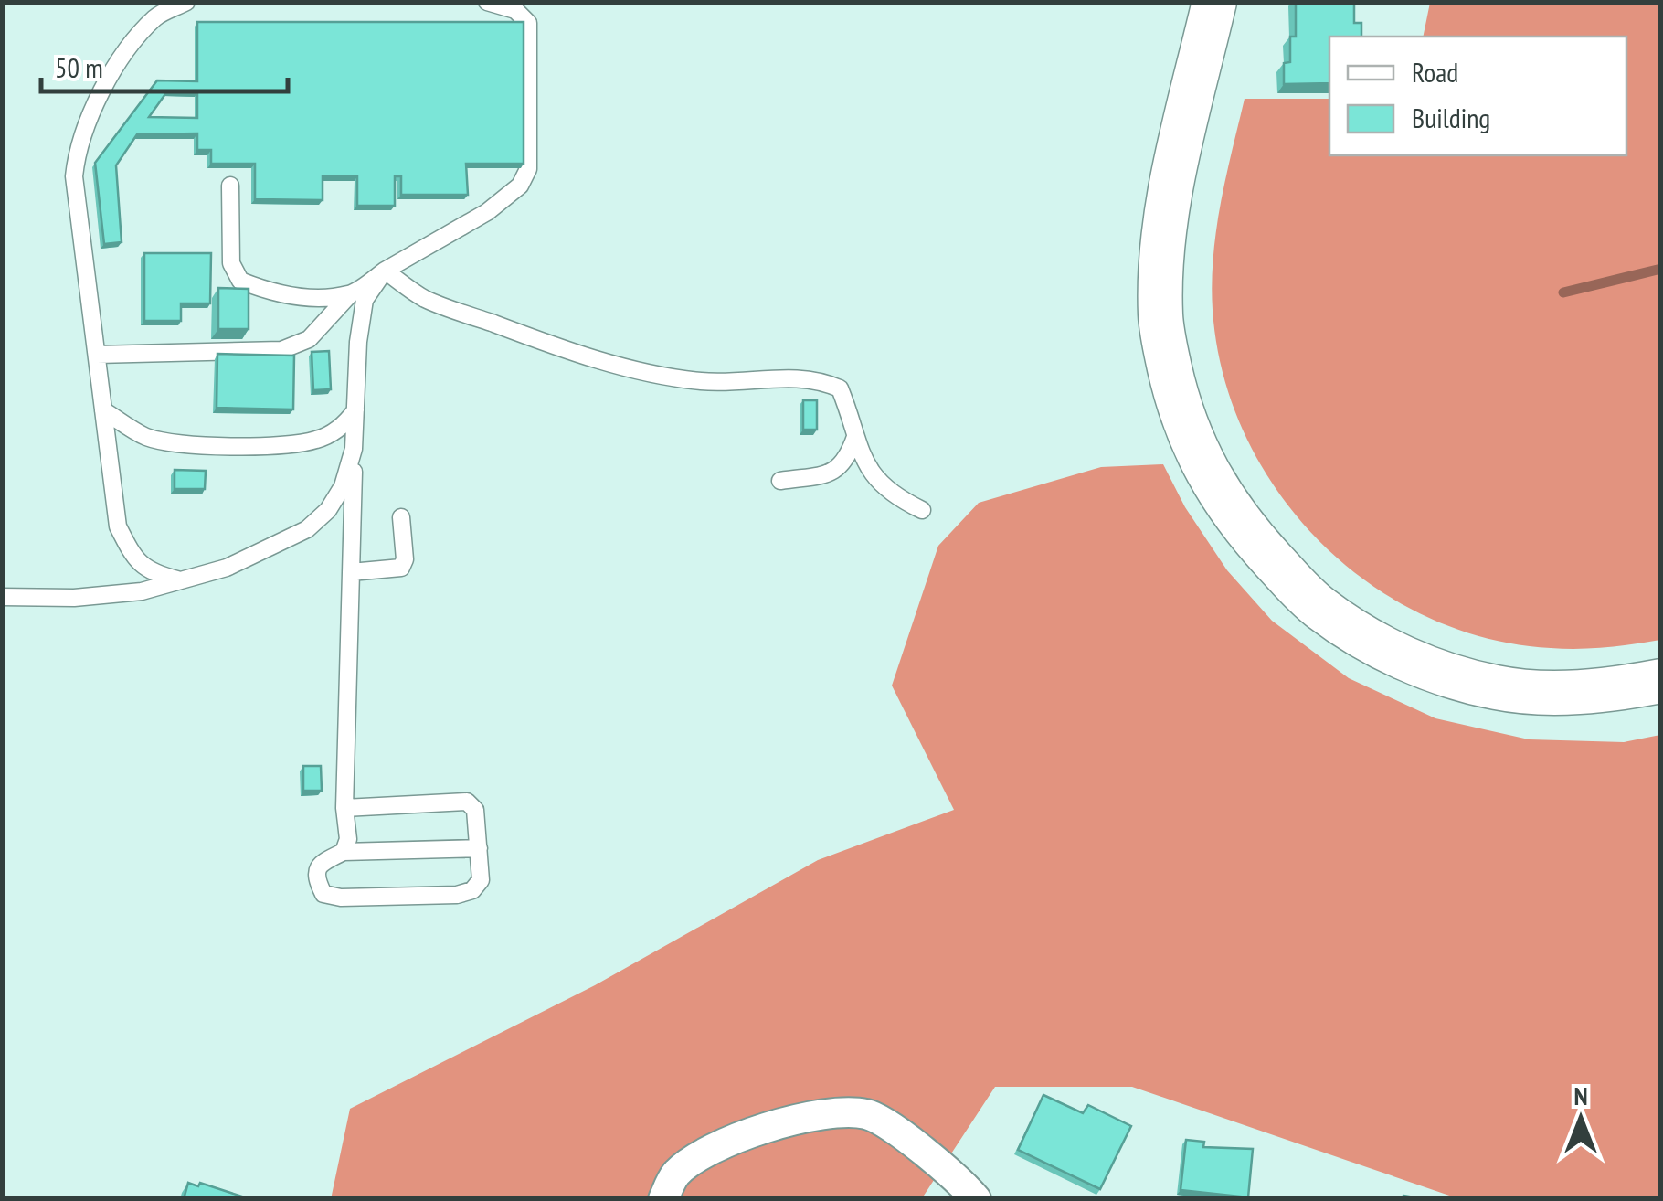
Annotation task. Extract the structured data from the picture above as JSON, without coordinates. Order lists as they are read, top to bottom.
{
  "legend": ["Road", "Building"],
  "scale_bar": "50 m",
  "north": "top"
}
